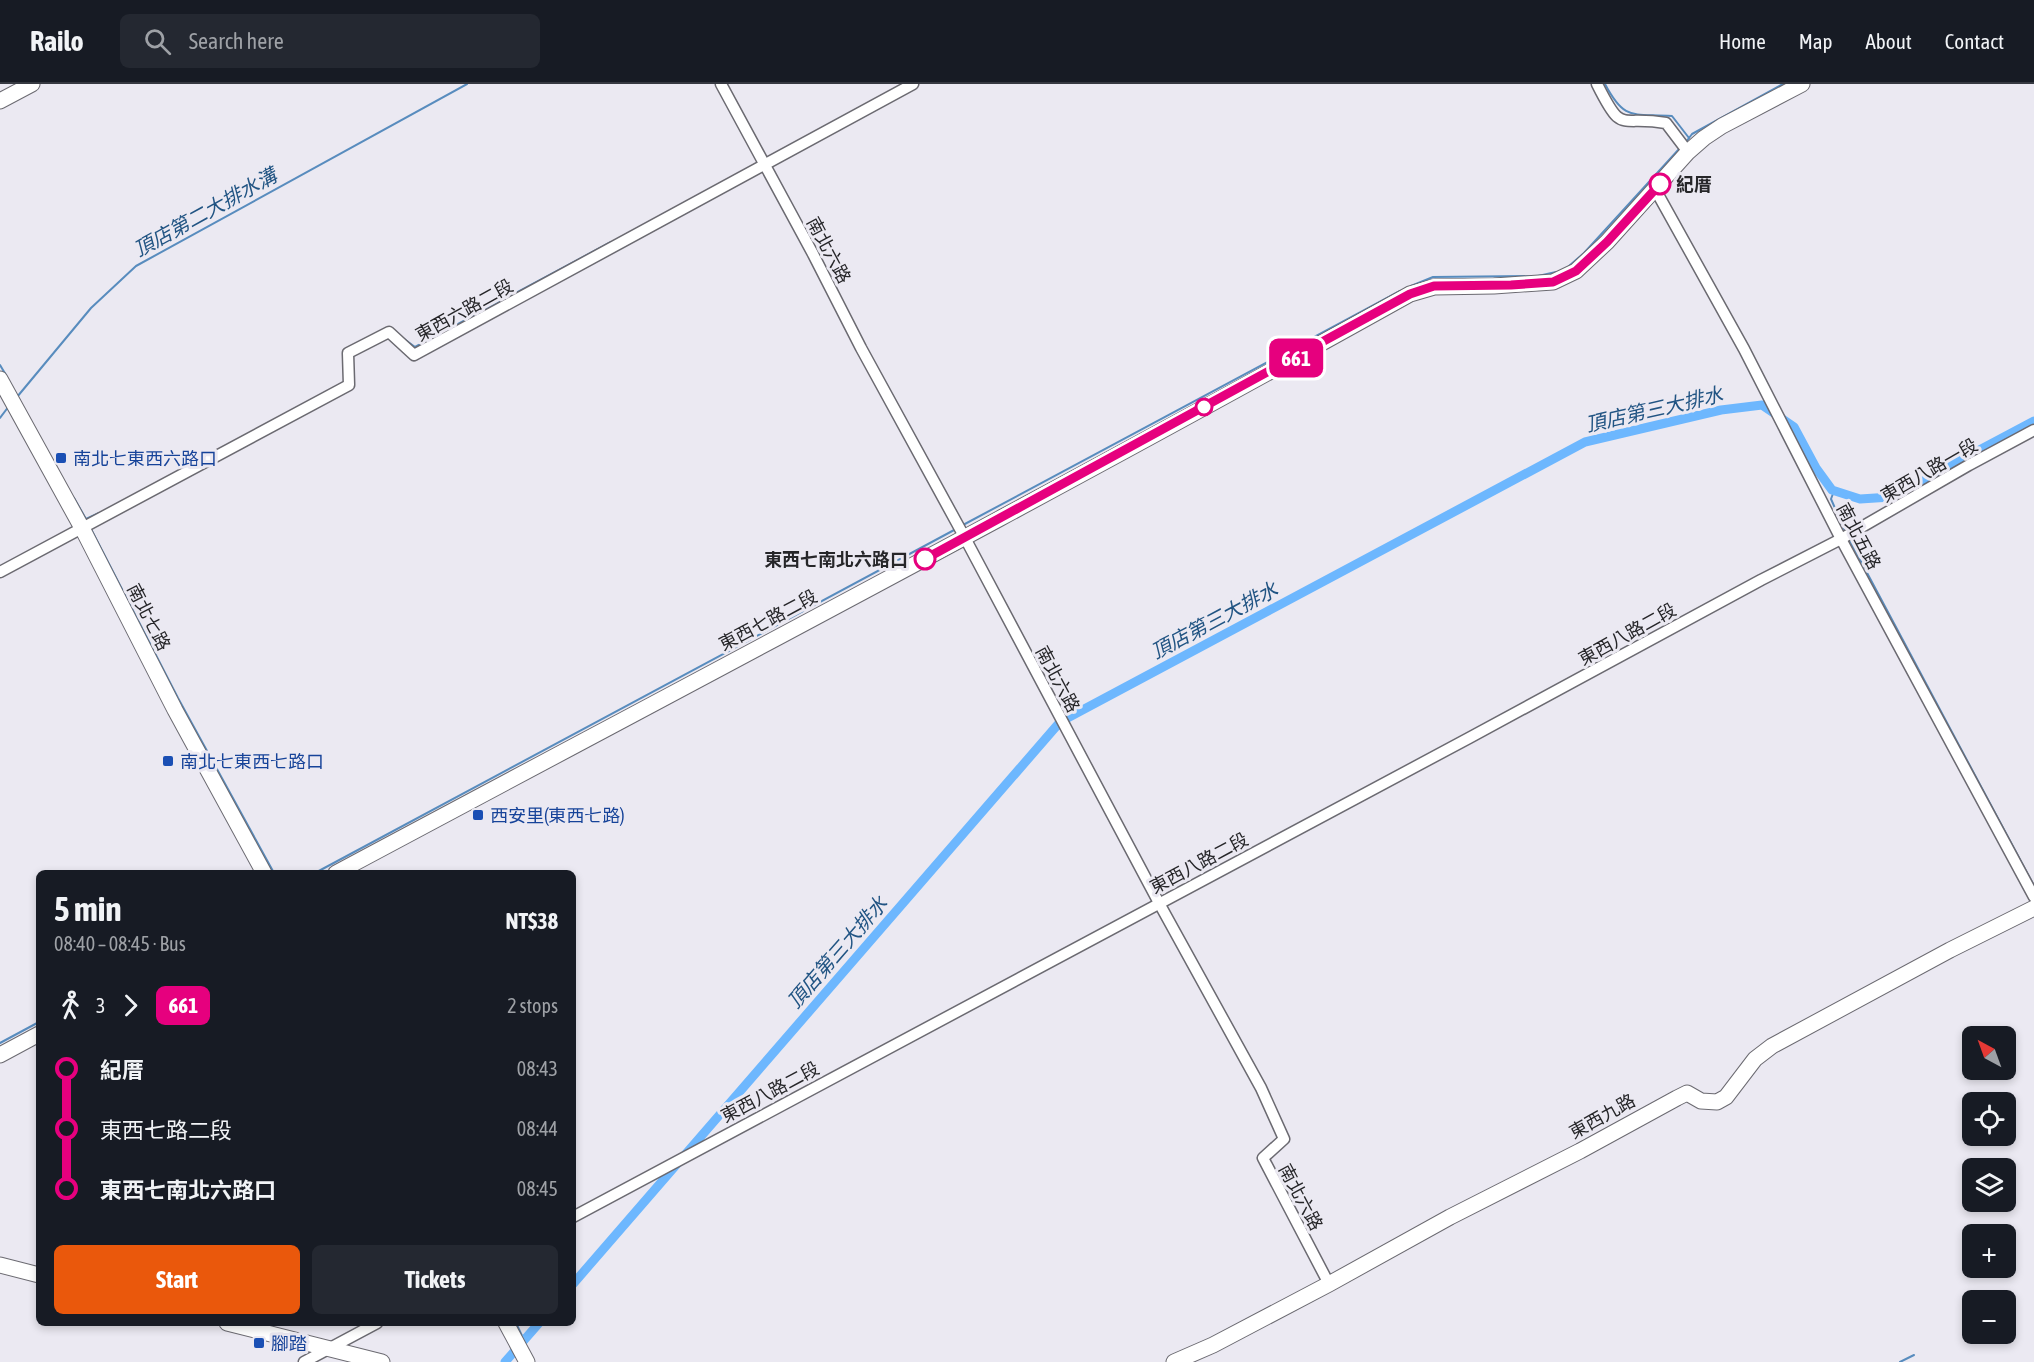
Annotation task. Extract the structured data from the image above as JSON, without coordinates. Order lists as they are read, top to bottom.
{
  "streets": {
    "street": [
      "南北六路",
      "東西六路二段",
      "東西八路一段",
      "南北五路",
      "南北七路",
      "東西七路二段",
      "東西八路二段",
      "東西九路"
    ]
  },
  "crossings": [
    ["南北六路", "東西六路二段"],
    ["南北六路", "東西七路二段"],
    ["南北六路", "東西八路二段"],
    ["南北六路", "東西九路"],
    ["東西六路二段", "南北七路"],
    ["東西八路一段", "南北五路"],
    ["東西八路一段", "東西八路二段"],
    ["南北五路", "東西七路二段"],
    ["南北五路", "東西八路二段"]
  ],
  "water": ["頂店第二大排水溝", "頂店第三大排水"],
  "places": {
    "other": ["紀厝", "東西七南北六路口"],
    "transit": [
      "南北七東西六路口",
      "南北七東西七路口",
      "西安里(東西七路)",
      "腳踏"
    ]
  },
  "lines": ["bus line 661"],
  "north": "top left",
  "page": {
    "header": "Railo",
    "search": "Search here",
    "nav": [
      "Home",
      "Map",
      "About",
      "Contact"
    ],
    "on_map": "661",
    "heading": ["5 min", "08:40 – 08:45 · Bus", "NT$38"],
    "legs": ["3", "661", "2 stops"],
    "map_buttons": ["+", "−"],
    "list": [
      {
        "name": "紀厝",
        "value": "08:43"
      },
      {
        "name": "東西七路二段",
        "value": "08:44"
      },
      {
        "name": "東西七南北六路口",
        "value": "08:45"
      }
    ],
    "buttons": ["Start", "Tickets"]
  }
}
